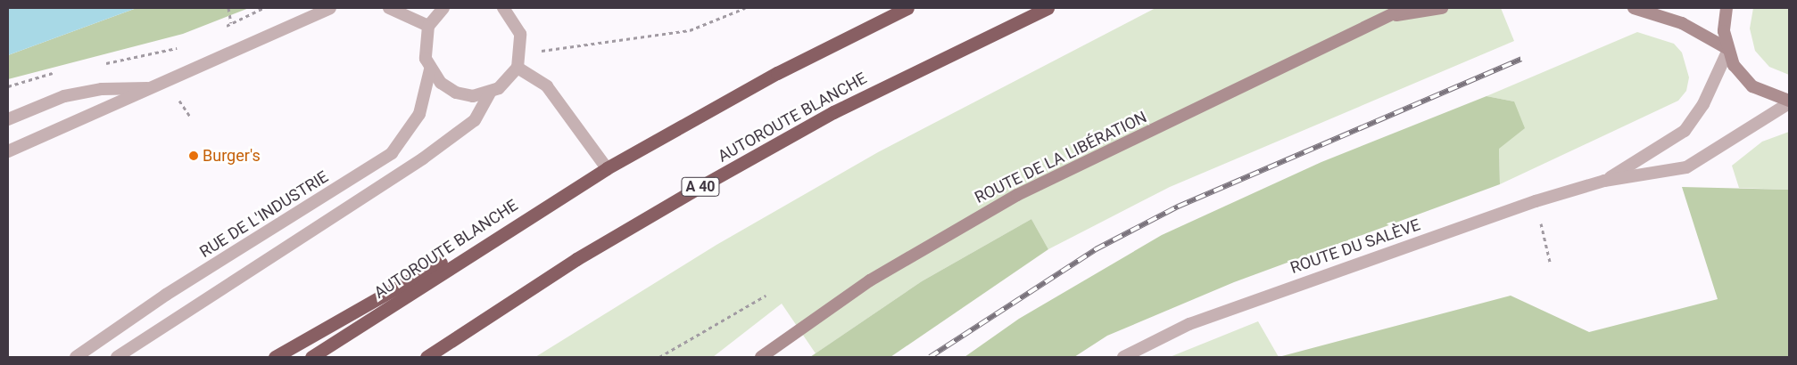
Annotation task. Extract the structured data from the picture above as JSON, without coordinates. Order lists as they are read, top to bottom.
{
  "streets": {
    "highway": ["AUTOROUTE BLANCHE", "A 40"],
    "main road": ["ROUTE DE LA LIBÉRATION"],
    "street": ["RUE DE L'INDUSTRIE", "ROUTE DU SALÈVE"]
  },
  "places": ["Burger's"]
}
